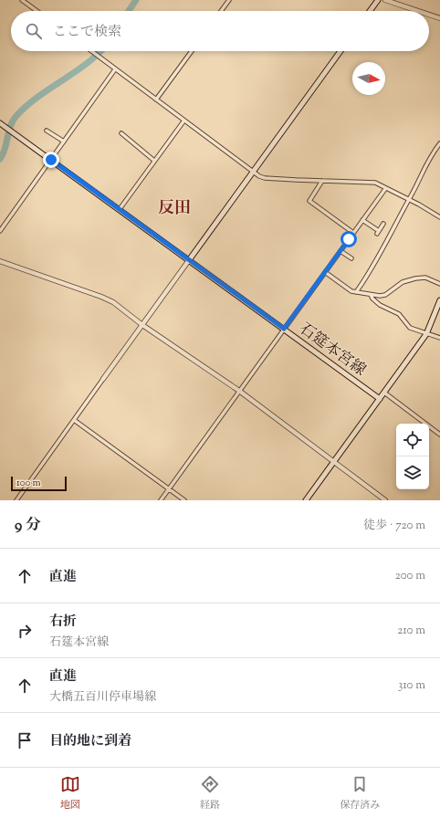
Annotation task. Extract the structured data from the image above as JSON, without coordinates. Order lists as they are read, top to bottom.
{
  "streets": {
    "main road": ["石筵本宮線"]
  },
  "districts": ["反田"],
  "scale_bar": "100 m",
  "north": "right",
  "page": {
    "search": "ここで検索",
    "scale": "100 m",
    "heading": ["9 分", "徒歩 · 720 m"],
    "list": [
      ["直進", "200 m"],
      ["右折", "石筵本宮線", "210 m"],
      ["直進", "大橋五百川停車場線", "310 m"],
      "目的地に到着"
    ],
    "nav": ["地図", "経路", "保存済み"]
  }
}
